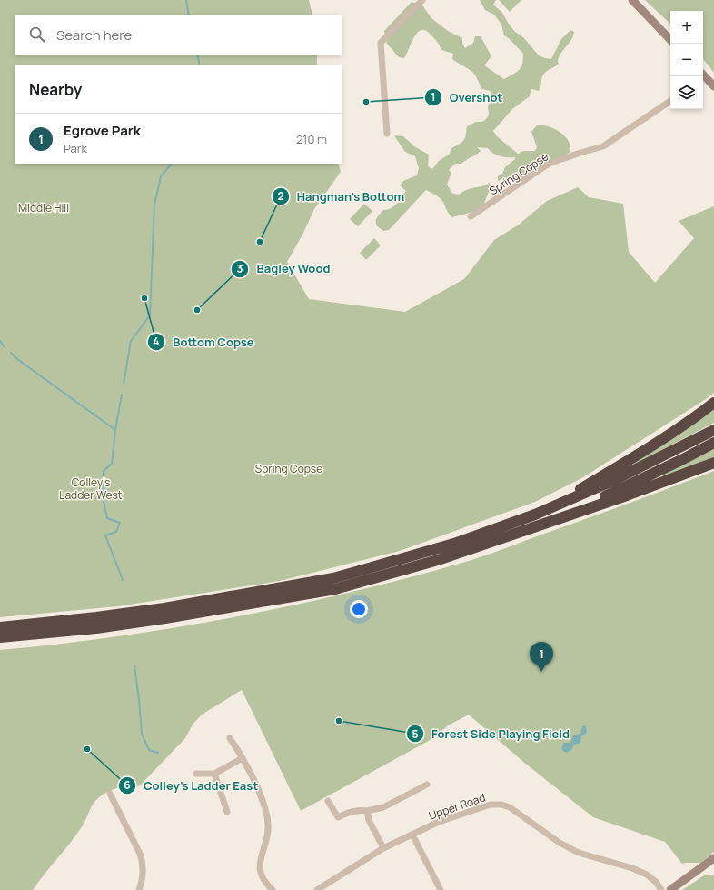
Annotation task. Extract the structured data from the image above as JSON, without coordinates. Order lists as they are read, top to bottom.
{
  "streets": {
    "street": ["Spring Copse", "Upper Road"]
  },
  "parks": ["Middle Hill", "Spring Copse", "Colley's Ladder West"],
  "places": [
    "Overshot",
    "Hangman's Bottom",
    "Bottom Copse",
    "Bagley Wood",
    "Forest Side Playing Field",
    "Colley's Ladder East"
  ],
  "page": {
    "map_buttons": ["+", "−"],
    "search": "Search here",
    "heading": "Nearby",
    "list": [
      {
        "mark": "1",
        "name": "Egrove Park",
        "note": "Park",
        "value": "210 m"
      }
    ],
    "pins": "1"
  }
}
